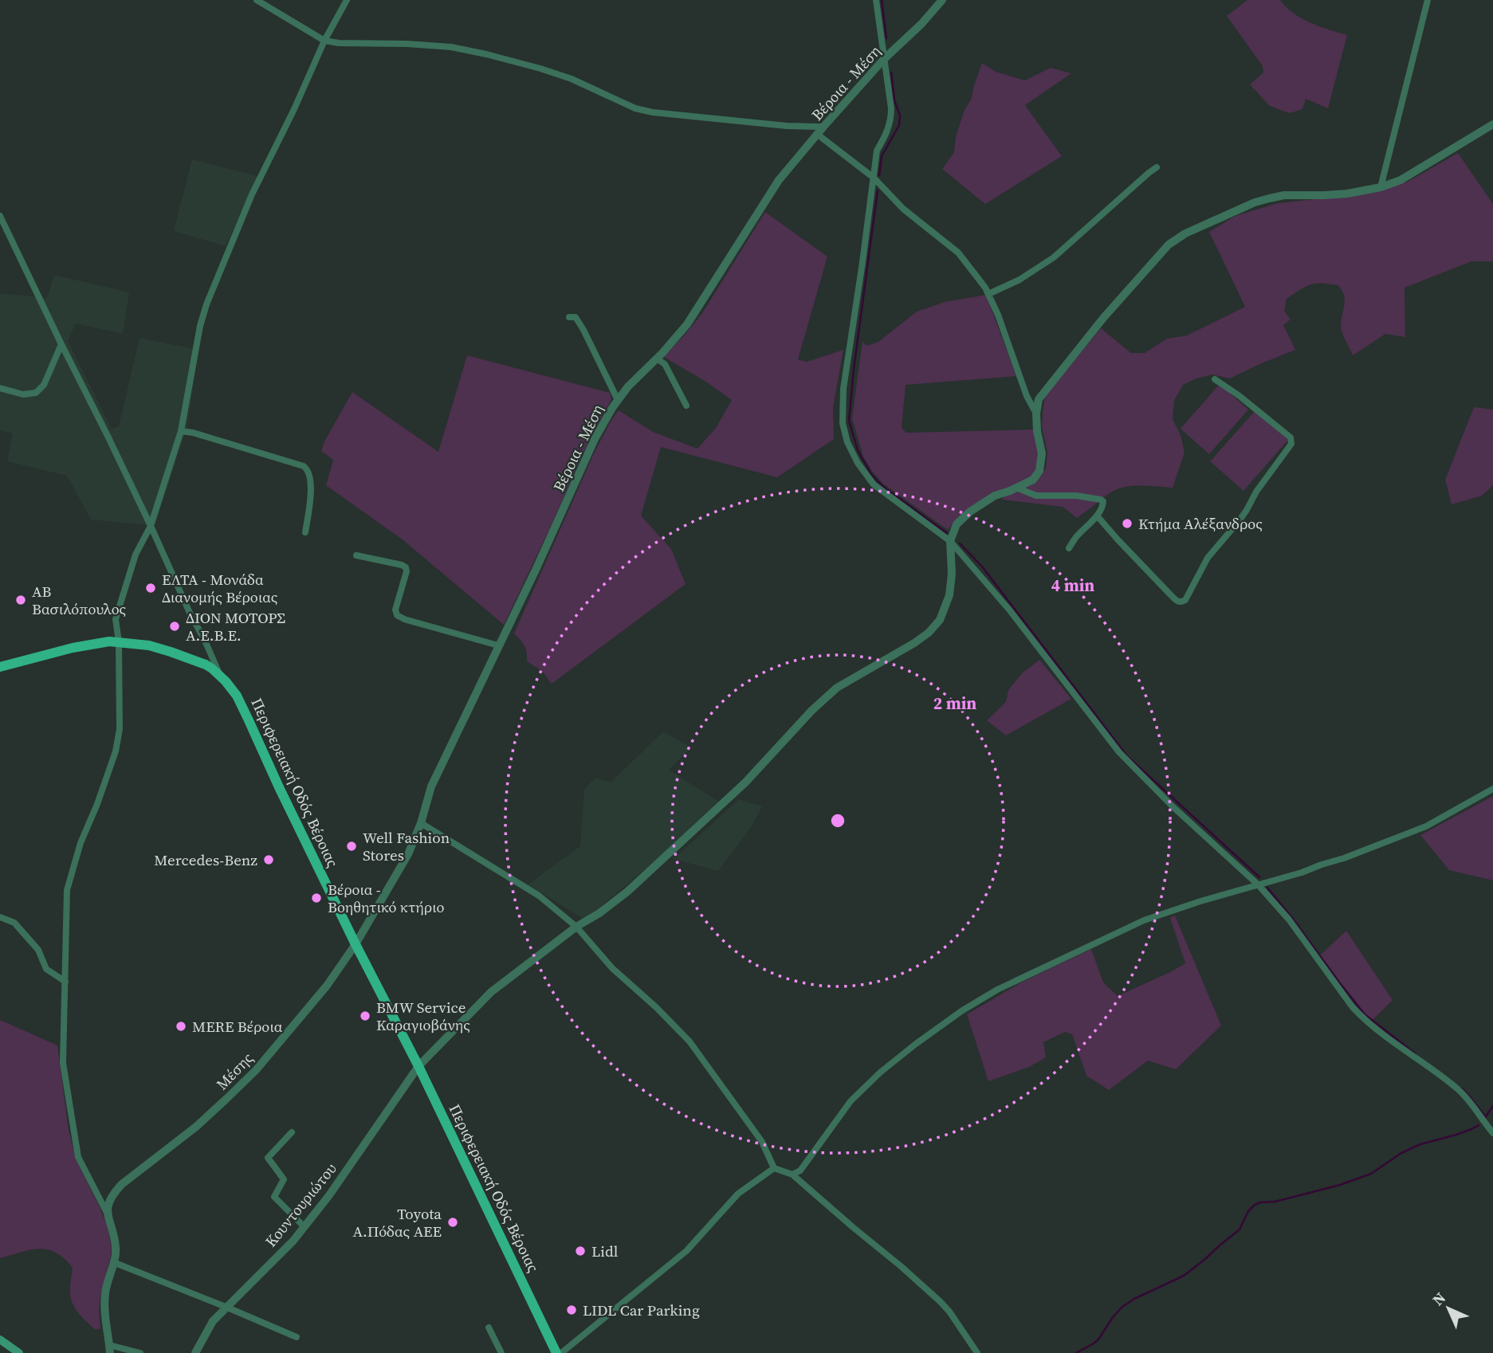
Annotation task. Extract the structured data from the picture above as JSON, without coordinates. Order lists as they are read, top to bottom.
{
  "streets": {
    "main road": ["Περιφερειακή Οδός Βέροιας"],
    "street": ["Βέροια - Μέση", "Μέσης", "Κουντουριώτου"]
  },
  "crossings": [
    ["Βέροια - Μέση", "Περιφερειακή Οδός Βέροιας"],
    ["Βέροια - Μέση", "Μέσης"],
    ["Περιφερειακή Οδός Βέροιας", "Μέσης"],
    ["Περιφερειακή Οδός Βέροιας", "Κουντουριώτου"]
  ],
  "places": [
    "Κτήμα Αλέξανδρος",
    "ΕΛΤΑ - Μονάδα Διανομής Βέροιας",
    "ΑΒ Βασιλόπουλος",
    "ΔΙΟΝ ΜΟΤΟΡΣ Α.Ε.Β.Ε.",
    "Well Fashion Stores",
    "Mercedes-Benz",
    "Βέροια - Βοηθητικό κτήριο",
    "BMW Service Καραγιοβάνης",
    "MERE Βέροια",
    "Toyota Α.Πόδας ΑΕΕ",
    "Lidl",
    "LIDL Car Parking"
  ],
  "north": "top left",
  "rings": ["4 min", "2 min"]
}
